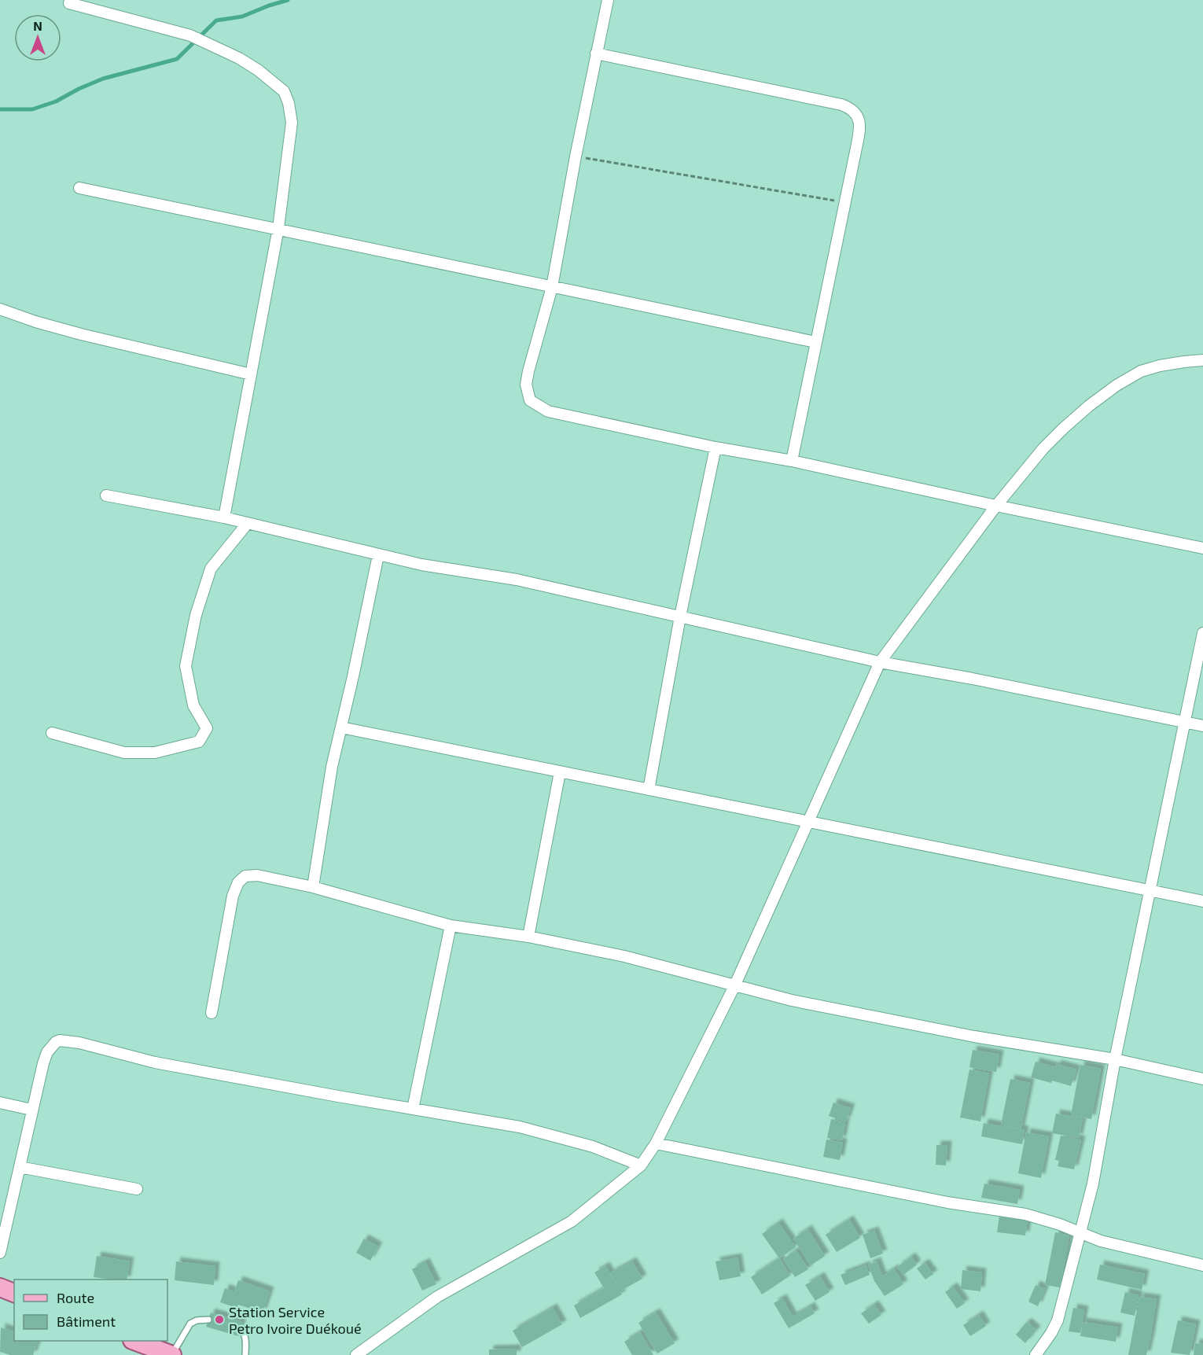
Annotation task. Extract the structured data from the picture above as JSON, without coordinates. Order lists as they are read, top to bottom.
{
  "places": ["Station Service Petro Ivoire Duékoué"],
  "legend": ["Route", "Bâtiment"],
  "north": "top"
}
